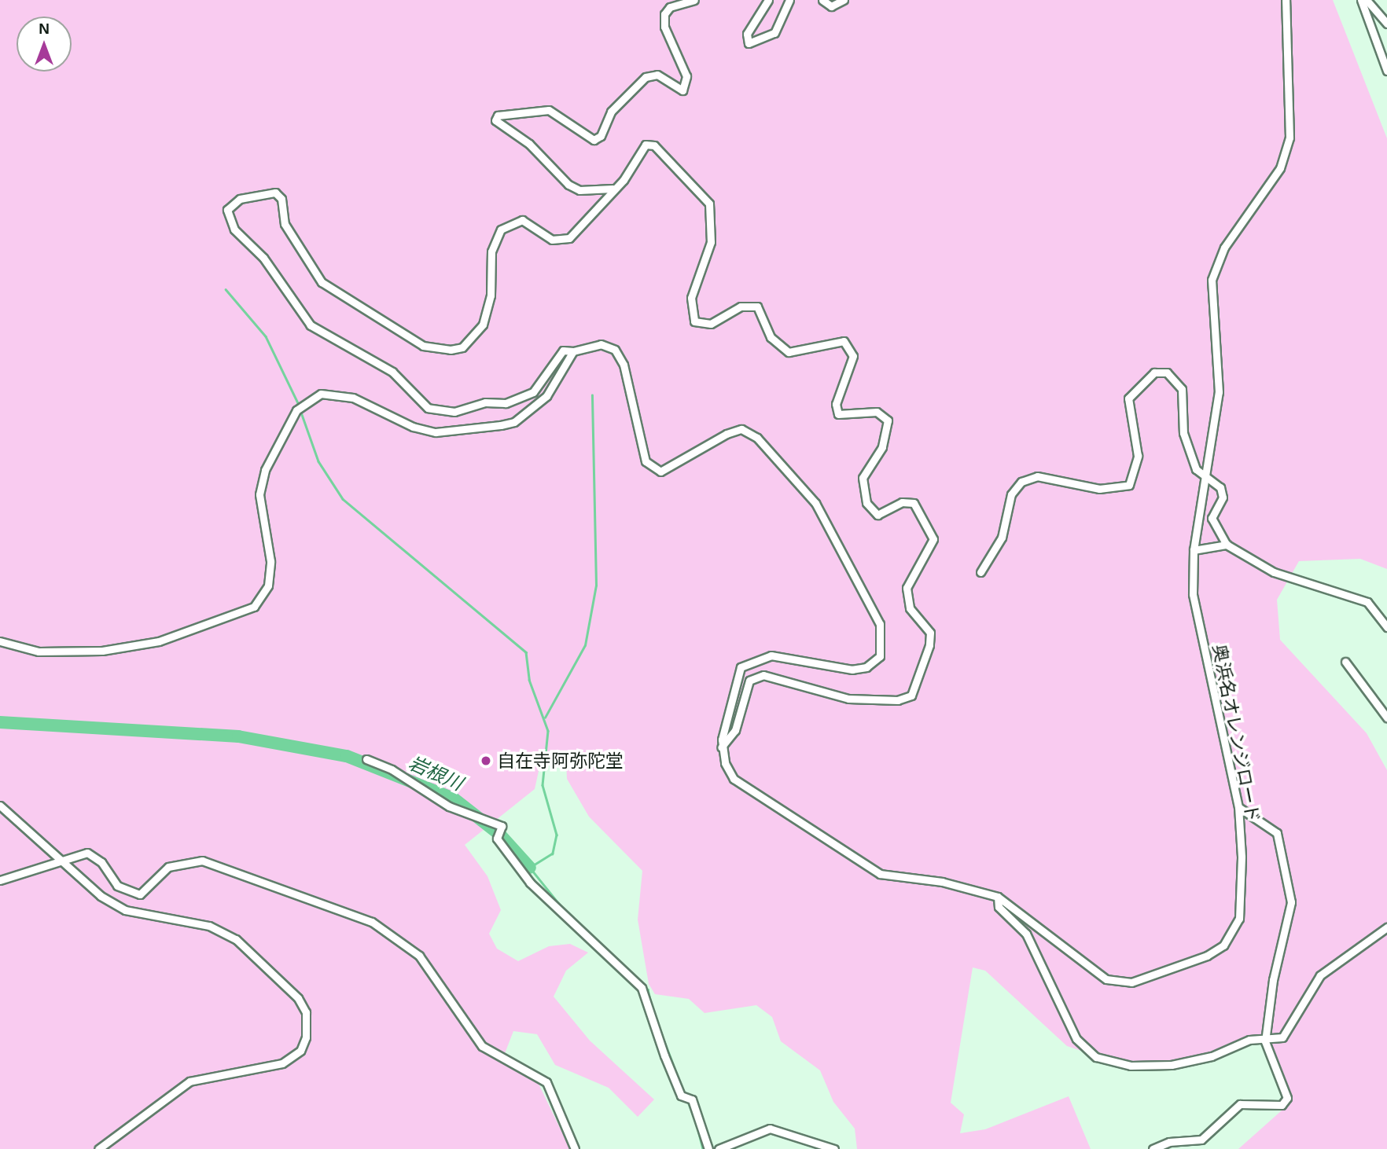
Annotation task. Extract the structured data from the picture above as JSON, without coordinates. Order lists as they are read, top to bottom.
{
  "streets": {
    "street": ["奥浜名オレンジロード"]
  },
  "water": ["岩根川"],
  "places": ["自在寺阿弥陀堂"],
  "north": "top"
}
